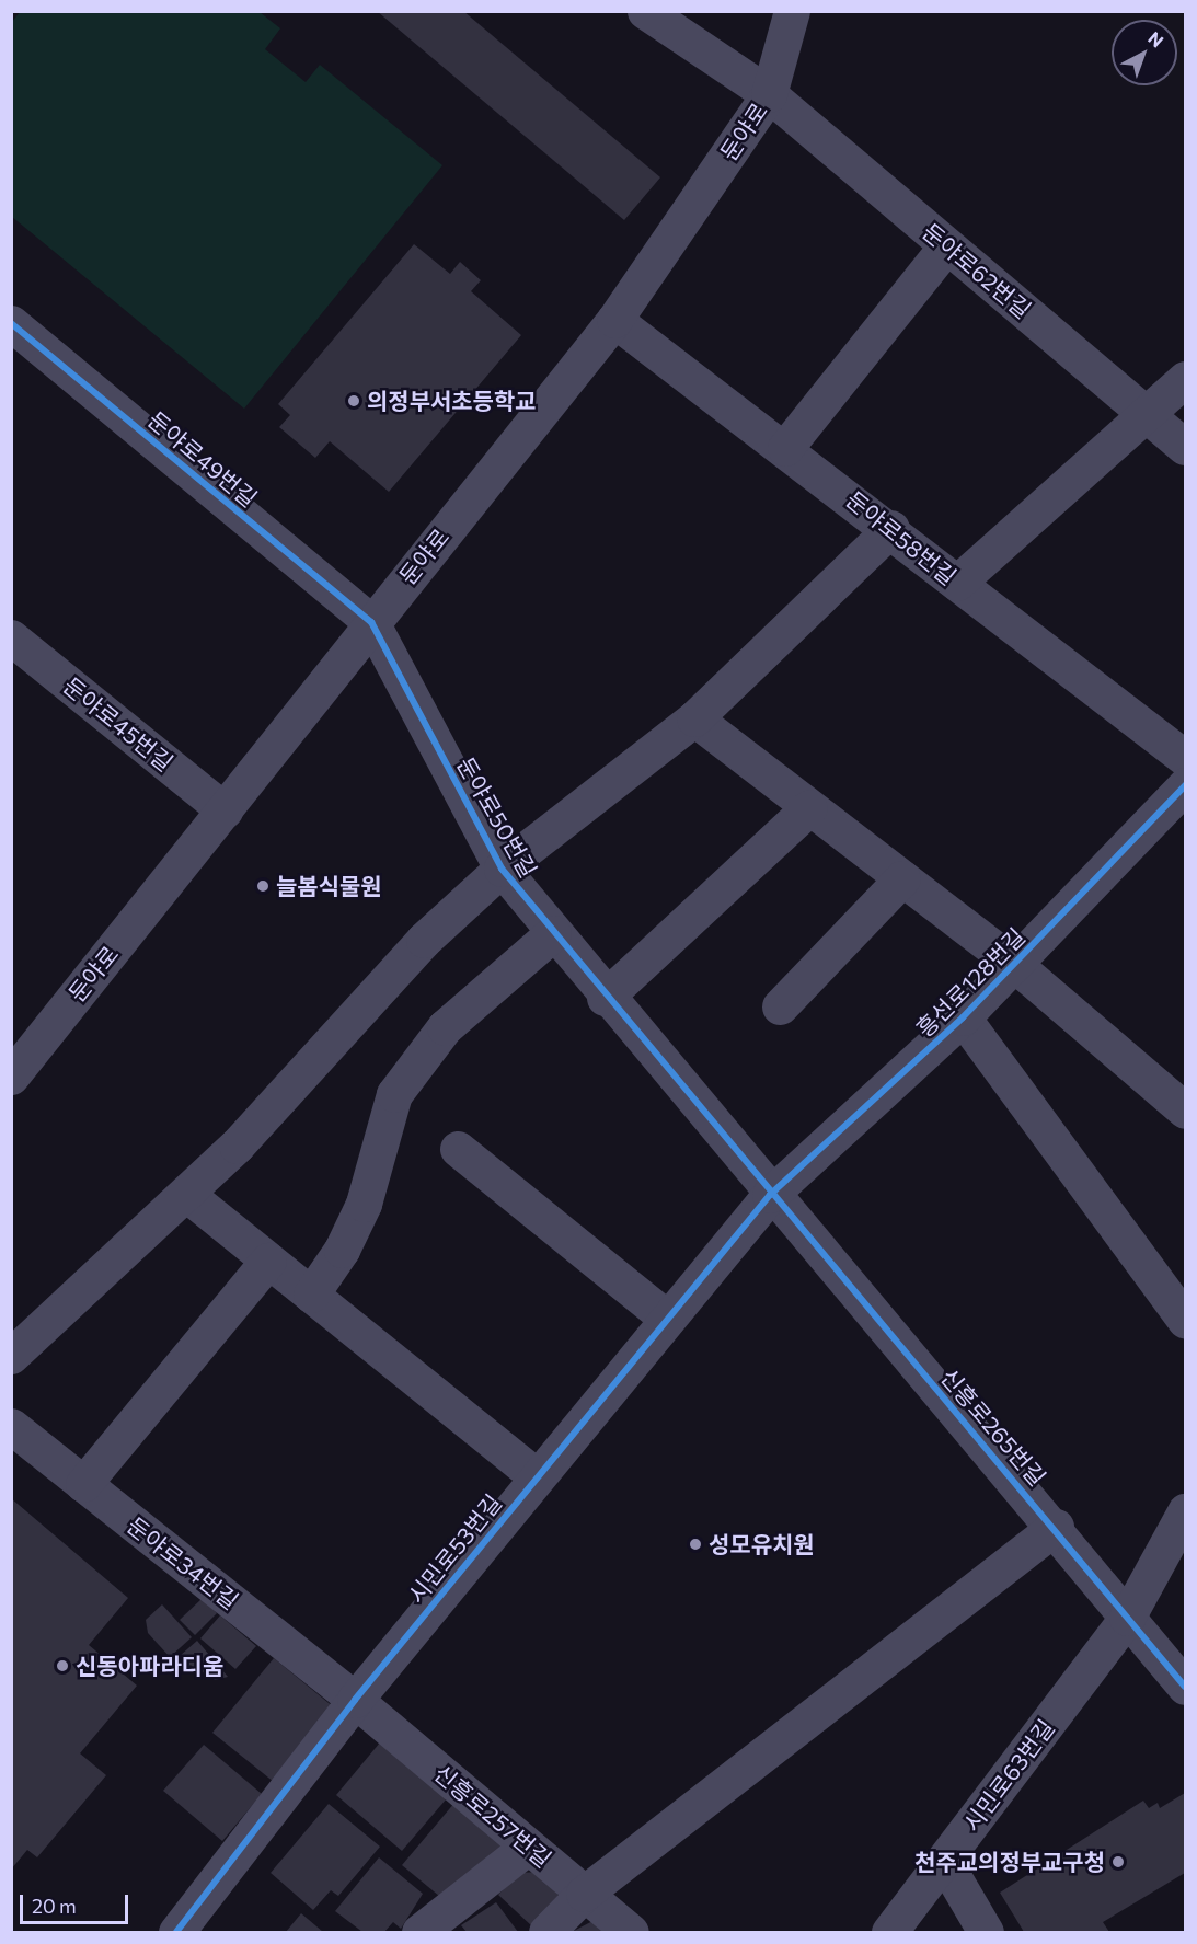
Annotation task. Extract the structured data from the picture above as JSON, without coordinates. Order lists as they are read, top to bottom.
{
  "streets": {
    "street": [
      "둔야로",
      "둔야로62번길",
      "둔야로49번길",
      "둔야로58번길",
      "둔야로45번길",
      "둔야로50번길",
      "흥선로128번길",
      "신흥로265번길",
      "시민로53번길",
      "둔야로34번길",
      "시민로63번길",
      "신흥로257번길"
    ]
  },
  "crossings": [
    ["둔야로", "둔야로62번길"],
    ["둔야로", "둔야로49번길"],
    ["둔야로", "둔야로58번길"],
    ["둔야로", "둔야로45번길"],
    ["둔야로", "둔야로50번길"],
    ["둔야로49번길", "둔야로50번길"],
    ["둔야로50번길", "흥선로128번길"],
    ["둔야로50번길", "신흥로265번길"],
    ["둔야로50번길", "시민로53번길"],
    ["흥선로128번길", "신흥로265번길"],
    ["흥선로128번길", "시민로53번길"],
    ["신흥로265번길", "시민로53번길"],
    ["신흥로265번길", "시민로63번길"],
    ["시민로53번길", "둔야로34번길"],
    ["시민로53번길", "신흥로257번길"],
    ["둔야로34번길", "신흥로257번길"]
  ],
  "places": [
    "의정부서초등학교",
    "늘봄식물원",
    "성모유치원",
    "신동아파라디움",
    "천주교의정부교구청"
  ],
  "scale_bar": "20 m",
  "north": "top right"
}
